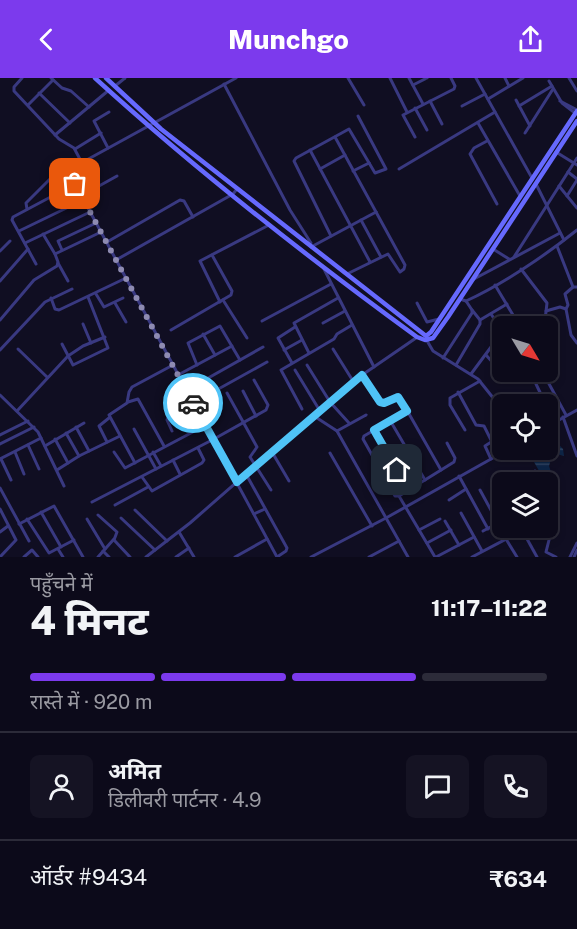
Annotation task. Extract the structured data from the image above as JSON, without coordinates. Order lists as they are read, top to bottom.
{
  "north": "bottom right",
  "page": {
    "header": "Munchgo",
    "heading": ["4 मिनट", "पहुँचने में", "11:17–11:22"],
    "panel": [
      "अमित",
      "डिलीवरी पार्टनर · 4.9",
      "ऑर्डर #9434",
      "₹634"
    ],
    "bar": "रास्ते में · 920 m"
  }
}
